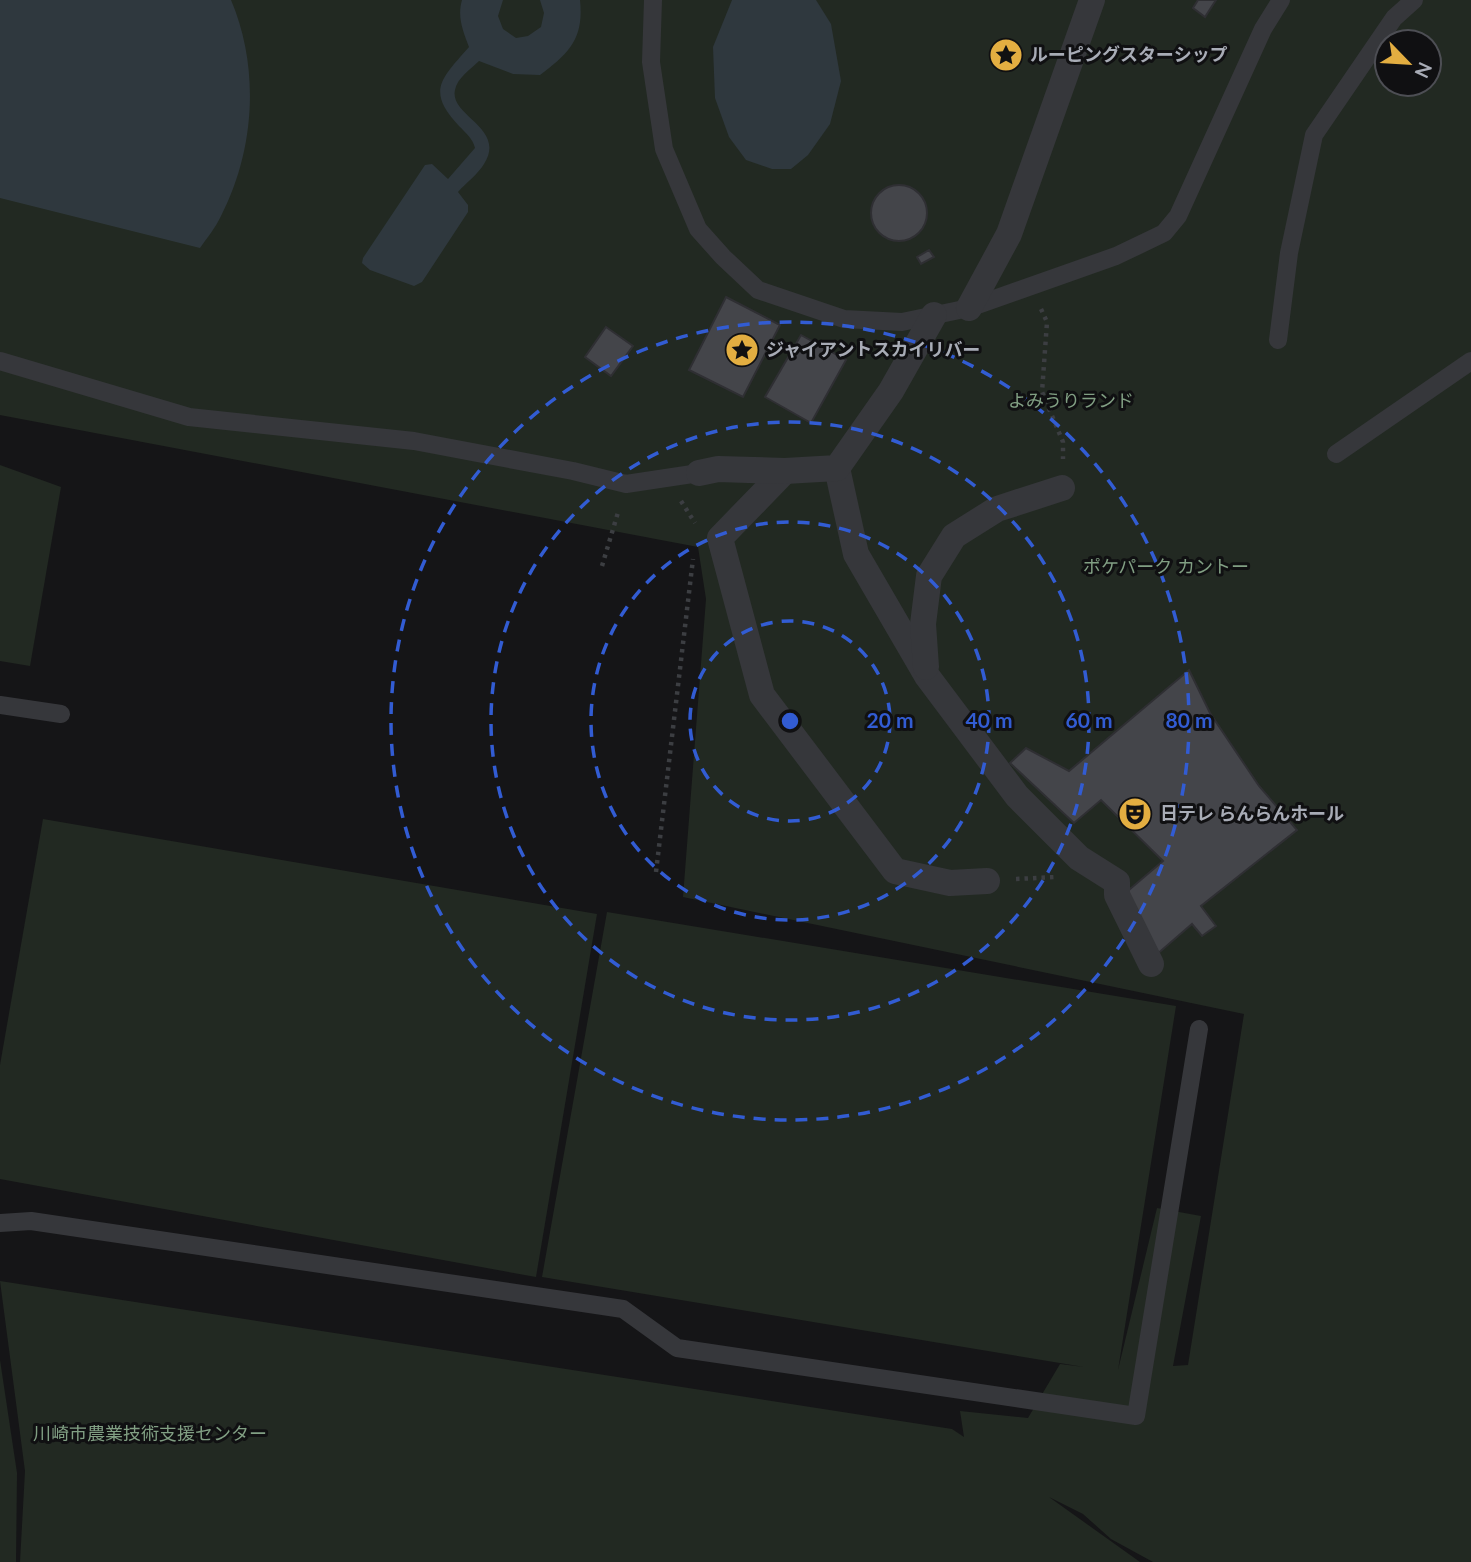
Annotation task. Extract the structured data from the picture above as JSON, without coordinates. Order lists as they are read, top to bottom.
{
  "parks": ["よみうりランド", "ポケパーク カントー", "川崎市農業技術支援センター"],
  "places": {
    "place": ["ルーピングスターシップ", "ジャイアントスカイリバー"],
    "theatre": ["日テレ らんらんホール"]
  },
  "north": "bottom right",
  "rings": [
    "20 m",
    "40 m",
    "60 m",
    "80 m"
  ]
}
